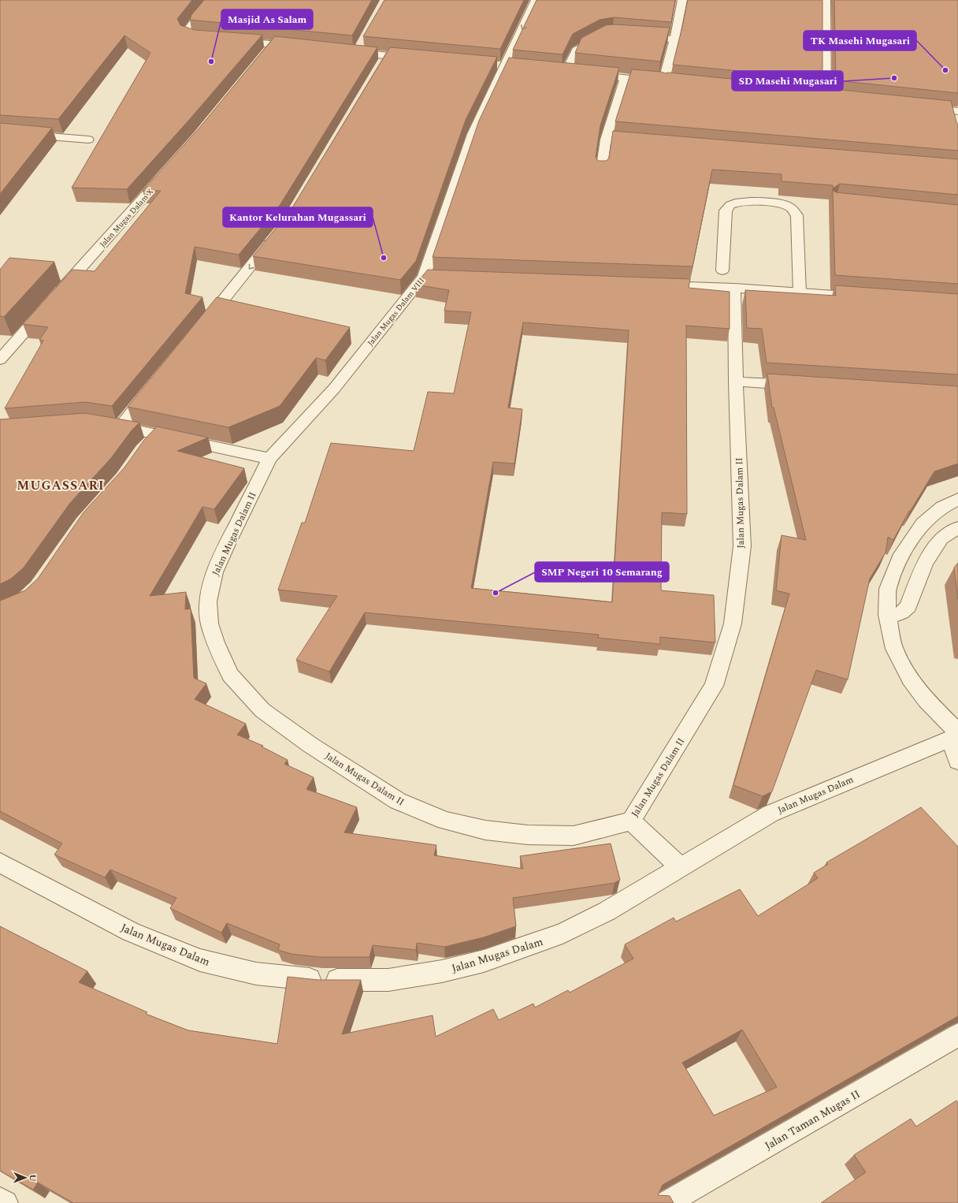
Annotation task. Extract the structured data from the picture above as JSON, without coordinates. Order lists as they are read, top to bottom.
{
  "streets": {
    "street": [
      "Jalan Mugas Dalam X",
      "Jalan Mugas Dalam VIII",
      "Jalan Mugas Dalam II",
      "Jalan Mugas Dalam",
      "Jalan Taman Mugas II"
    ]
  },
  "crossings": [
    ["Jalan Mugas Dalam VIII", "Jalan Mugas Dalam II"]
  ],
  "districts": ["MUGASSARI"],
  "places": [
    "Masjid As Salam",
    "TK Masehi Mugasari",
    "SD Masehi Mugasari",
    "Kantor Kelurahan Mugassari",
    "SMP Negeri 10 Semarang"
  ],
  "north": "right"
}
